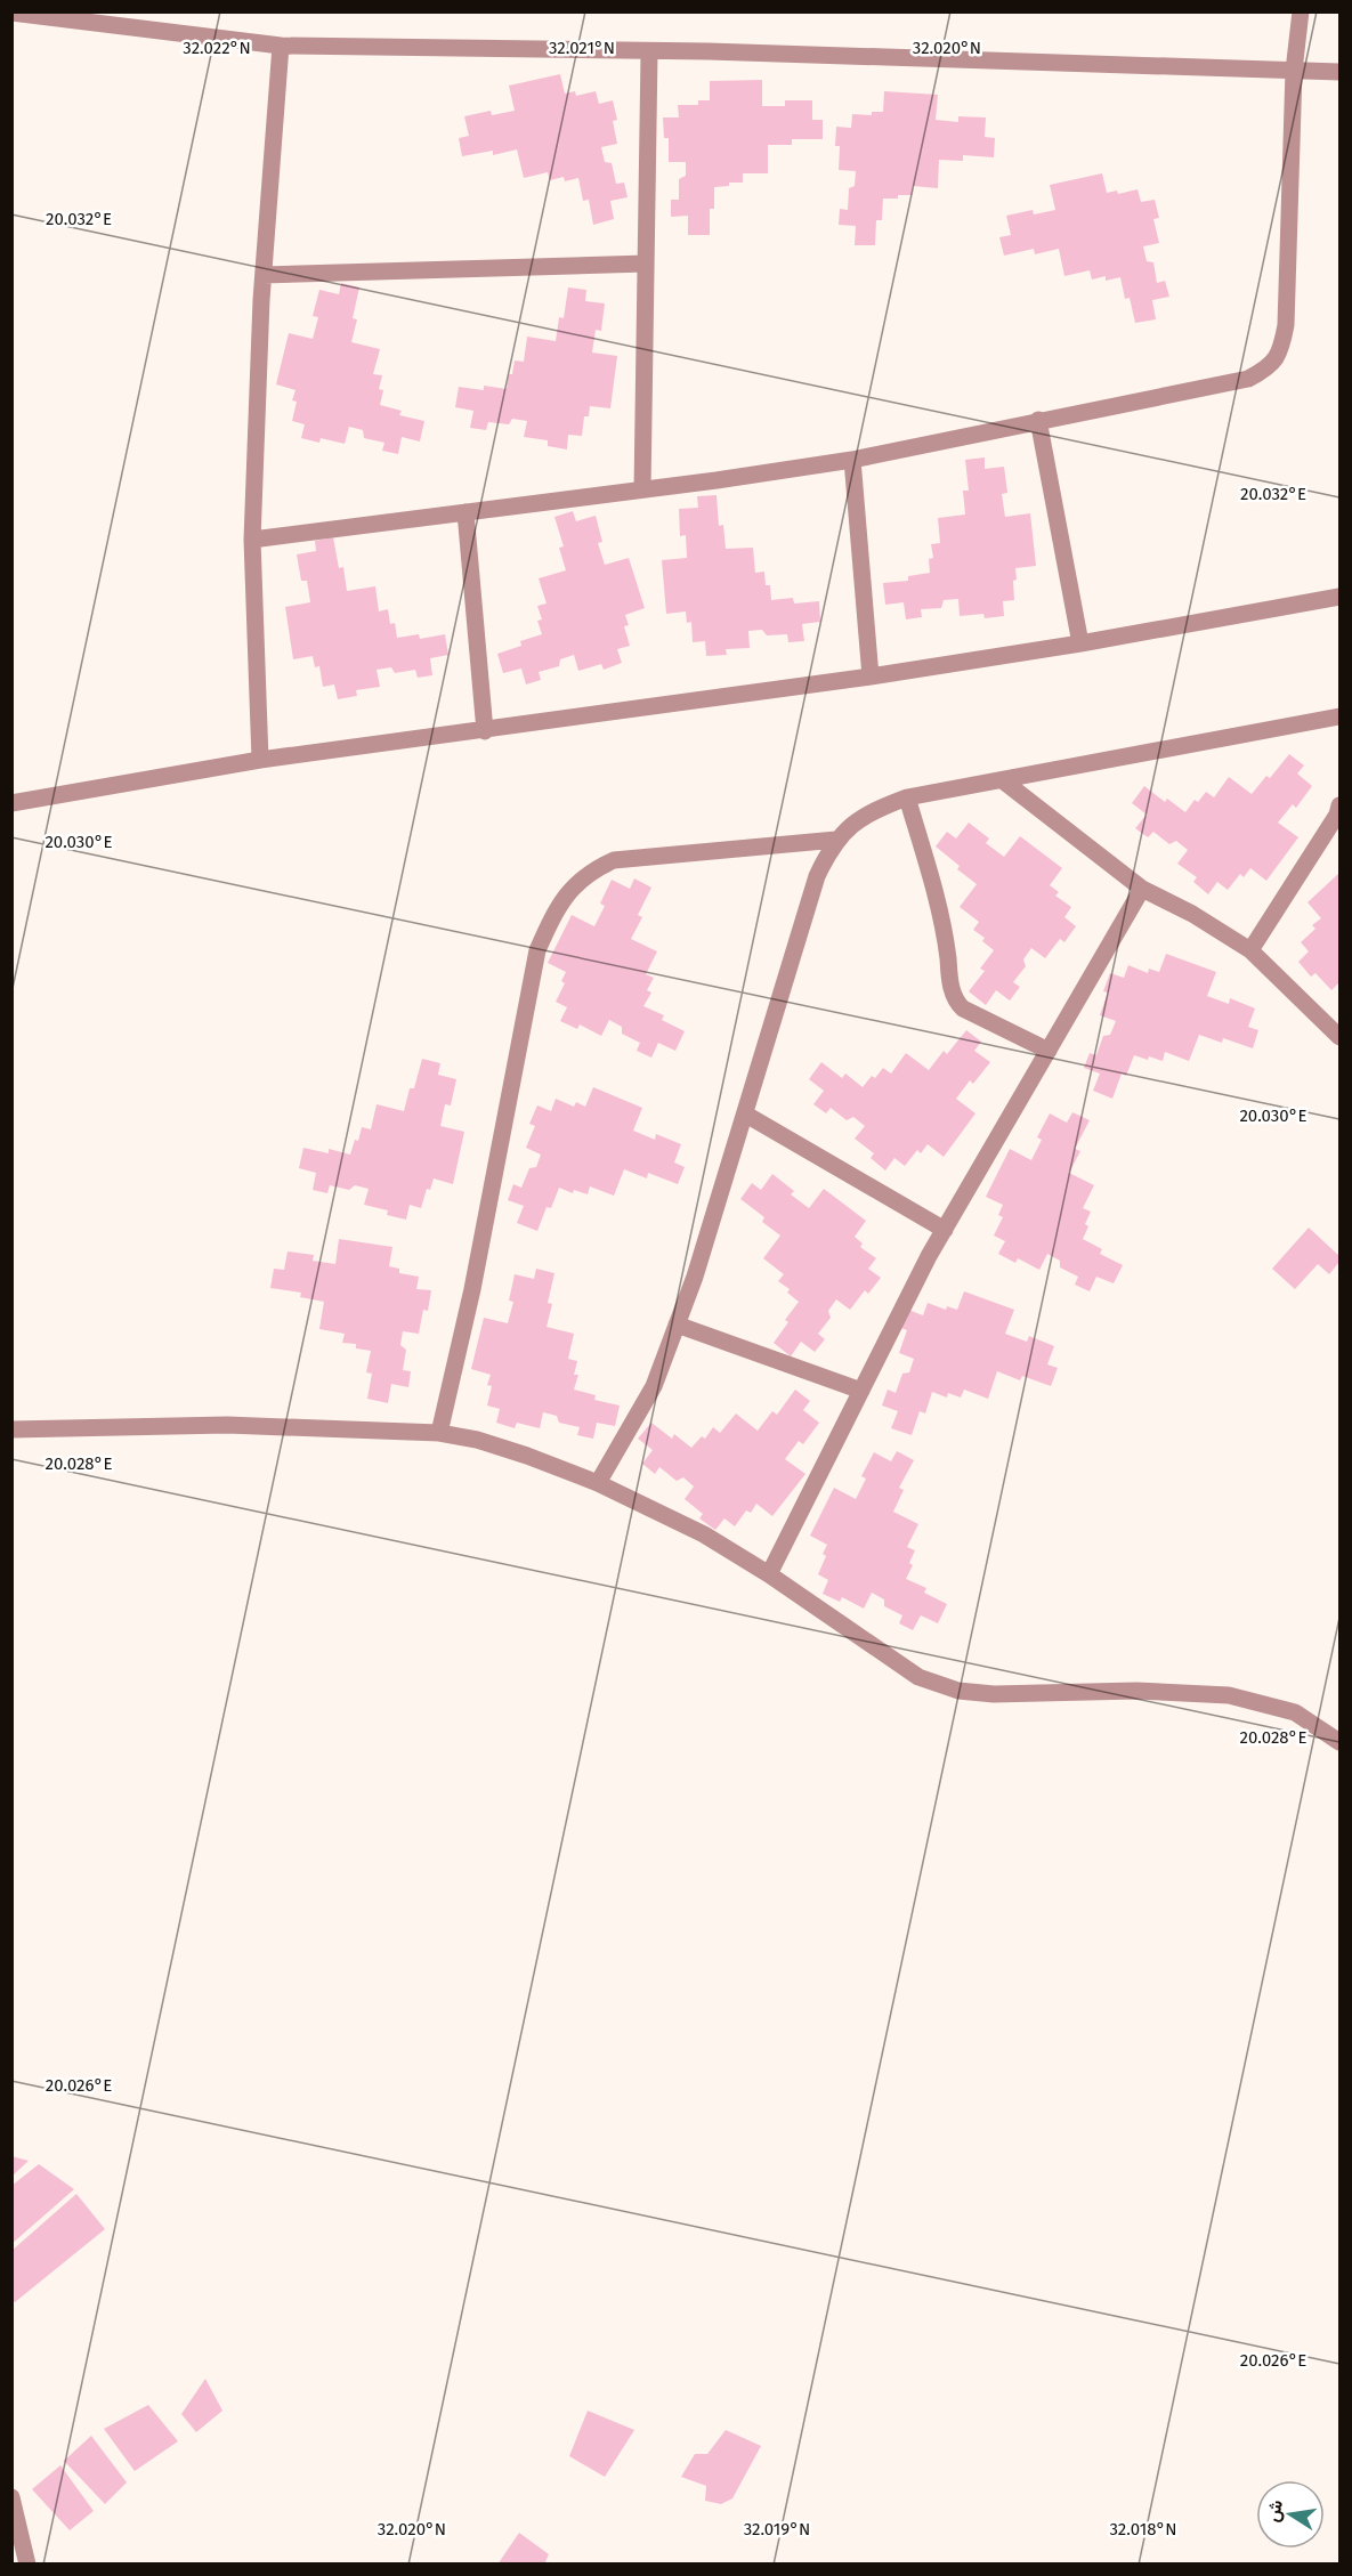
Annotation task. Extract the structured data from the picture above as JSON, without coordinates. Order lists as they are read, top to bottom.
{
  "north": "left",
  "coordinates": [
    "32.022°N",
    "32.021°N",
    "32.020°N",
    "20.032°E",
    "20.030°E",
    "20.028°E",
    "20.026°E",
    "32.019°N",
    "32.018°N"
  ]
}
